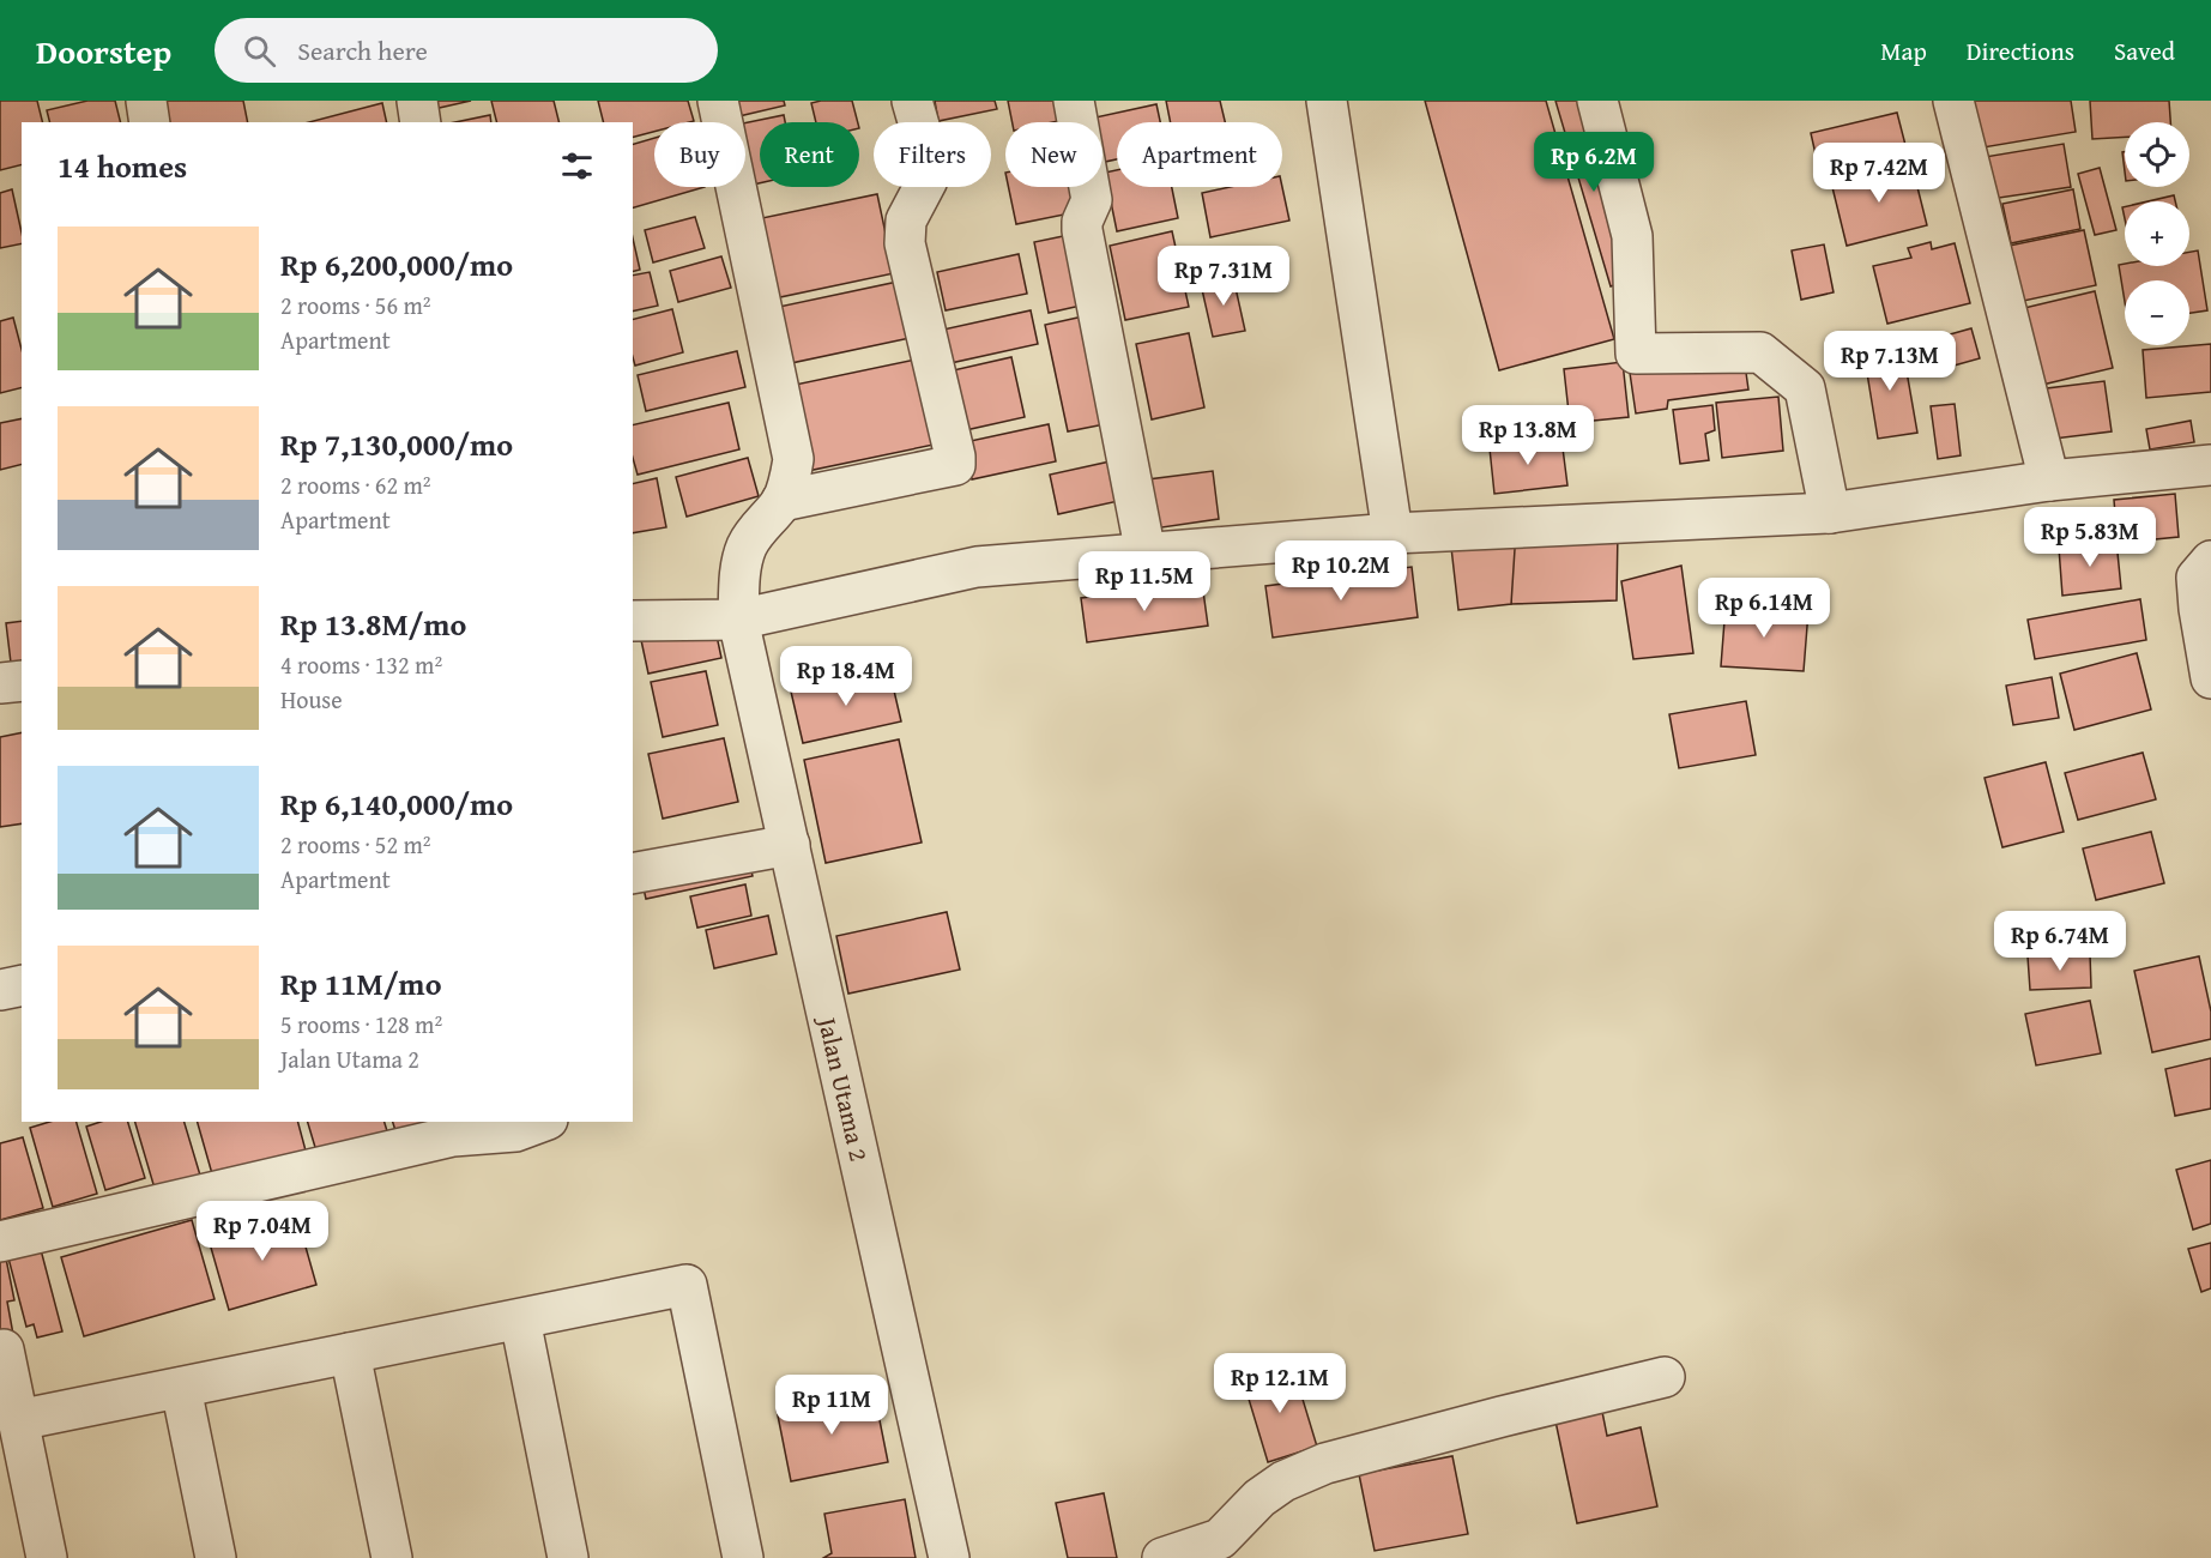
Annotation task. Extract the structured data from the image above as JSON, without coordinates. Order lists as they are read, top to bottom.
{
  "streets": {
    "street": ["Jalan Utama 2"]
  },
  "page": {
    "header": "Doorstep",
    "search": "Search here",
    "nav": ["Map", "Directions", "Saved"],
    "map_buttons": ["+", "−"],
    "chip": [
      "Buy",
      "Rent",
      "Filters",
      "New",
      "Apartment"
    ],
    "heading": "14 homes",
    "price": [
      "Rp 6.2M",
      "Rp 7.42M",
      "Rp 7.31M",
      "Rp 7.13M",
      "Rp 13.8M",
      "Rp 5.83M",
      "Rp 10.2M",
      "Rp 11.5M",
      "Rp 6.14M",
      "Rp 18.4M",
      "Rp 6.74M",
      "Rp 7.04M",
      "Rp 12.1M",
      "Rp 11M"
    ],
    "list": [
      {
        "name": "Rp 6,200,000/mo",
        "note": "2 rooms · 56 m² · Apartment"
      },
      {
        "name": "Rp 7,130,000/mo",
        "note": "2 rooms · 62 m² · Apartment"
      },
      {
        "name": "Rp 13.8M/mo",
        "note": "4 rooms · 132 m² · House"
      },
      {
        "name": "Rp 6,140,000/mo",
        "note": "2 rooms · 52 m² · Apartment"
      },
      {
        "name": "Rp 11M/mo",
        "note": "5 rooms · 128 m² · Jalan Utama 2"
      }
    ]
  }
}
